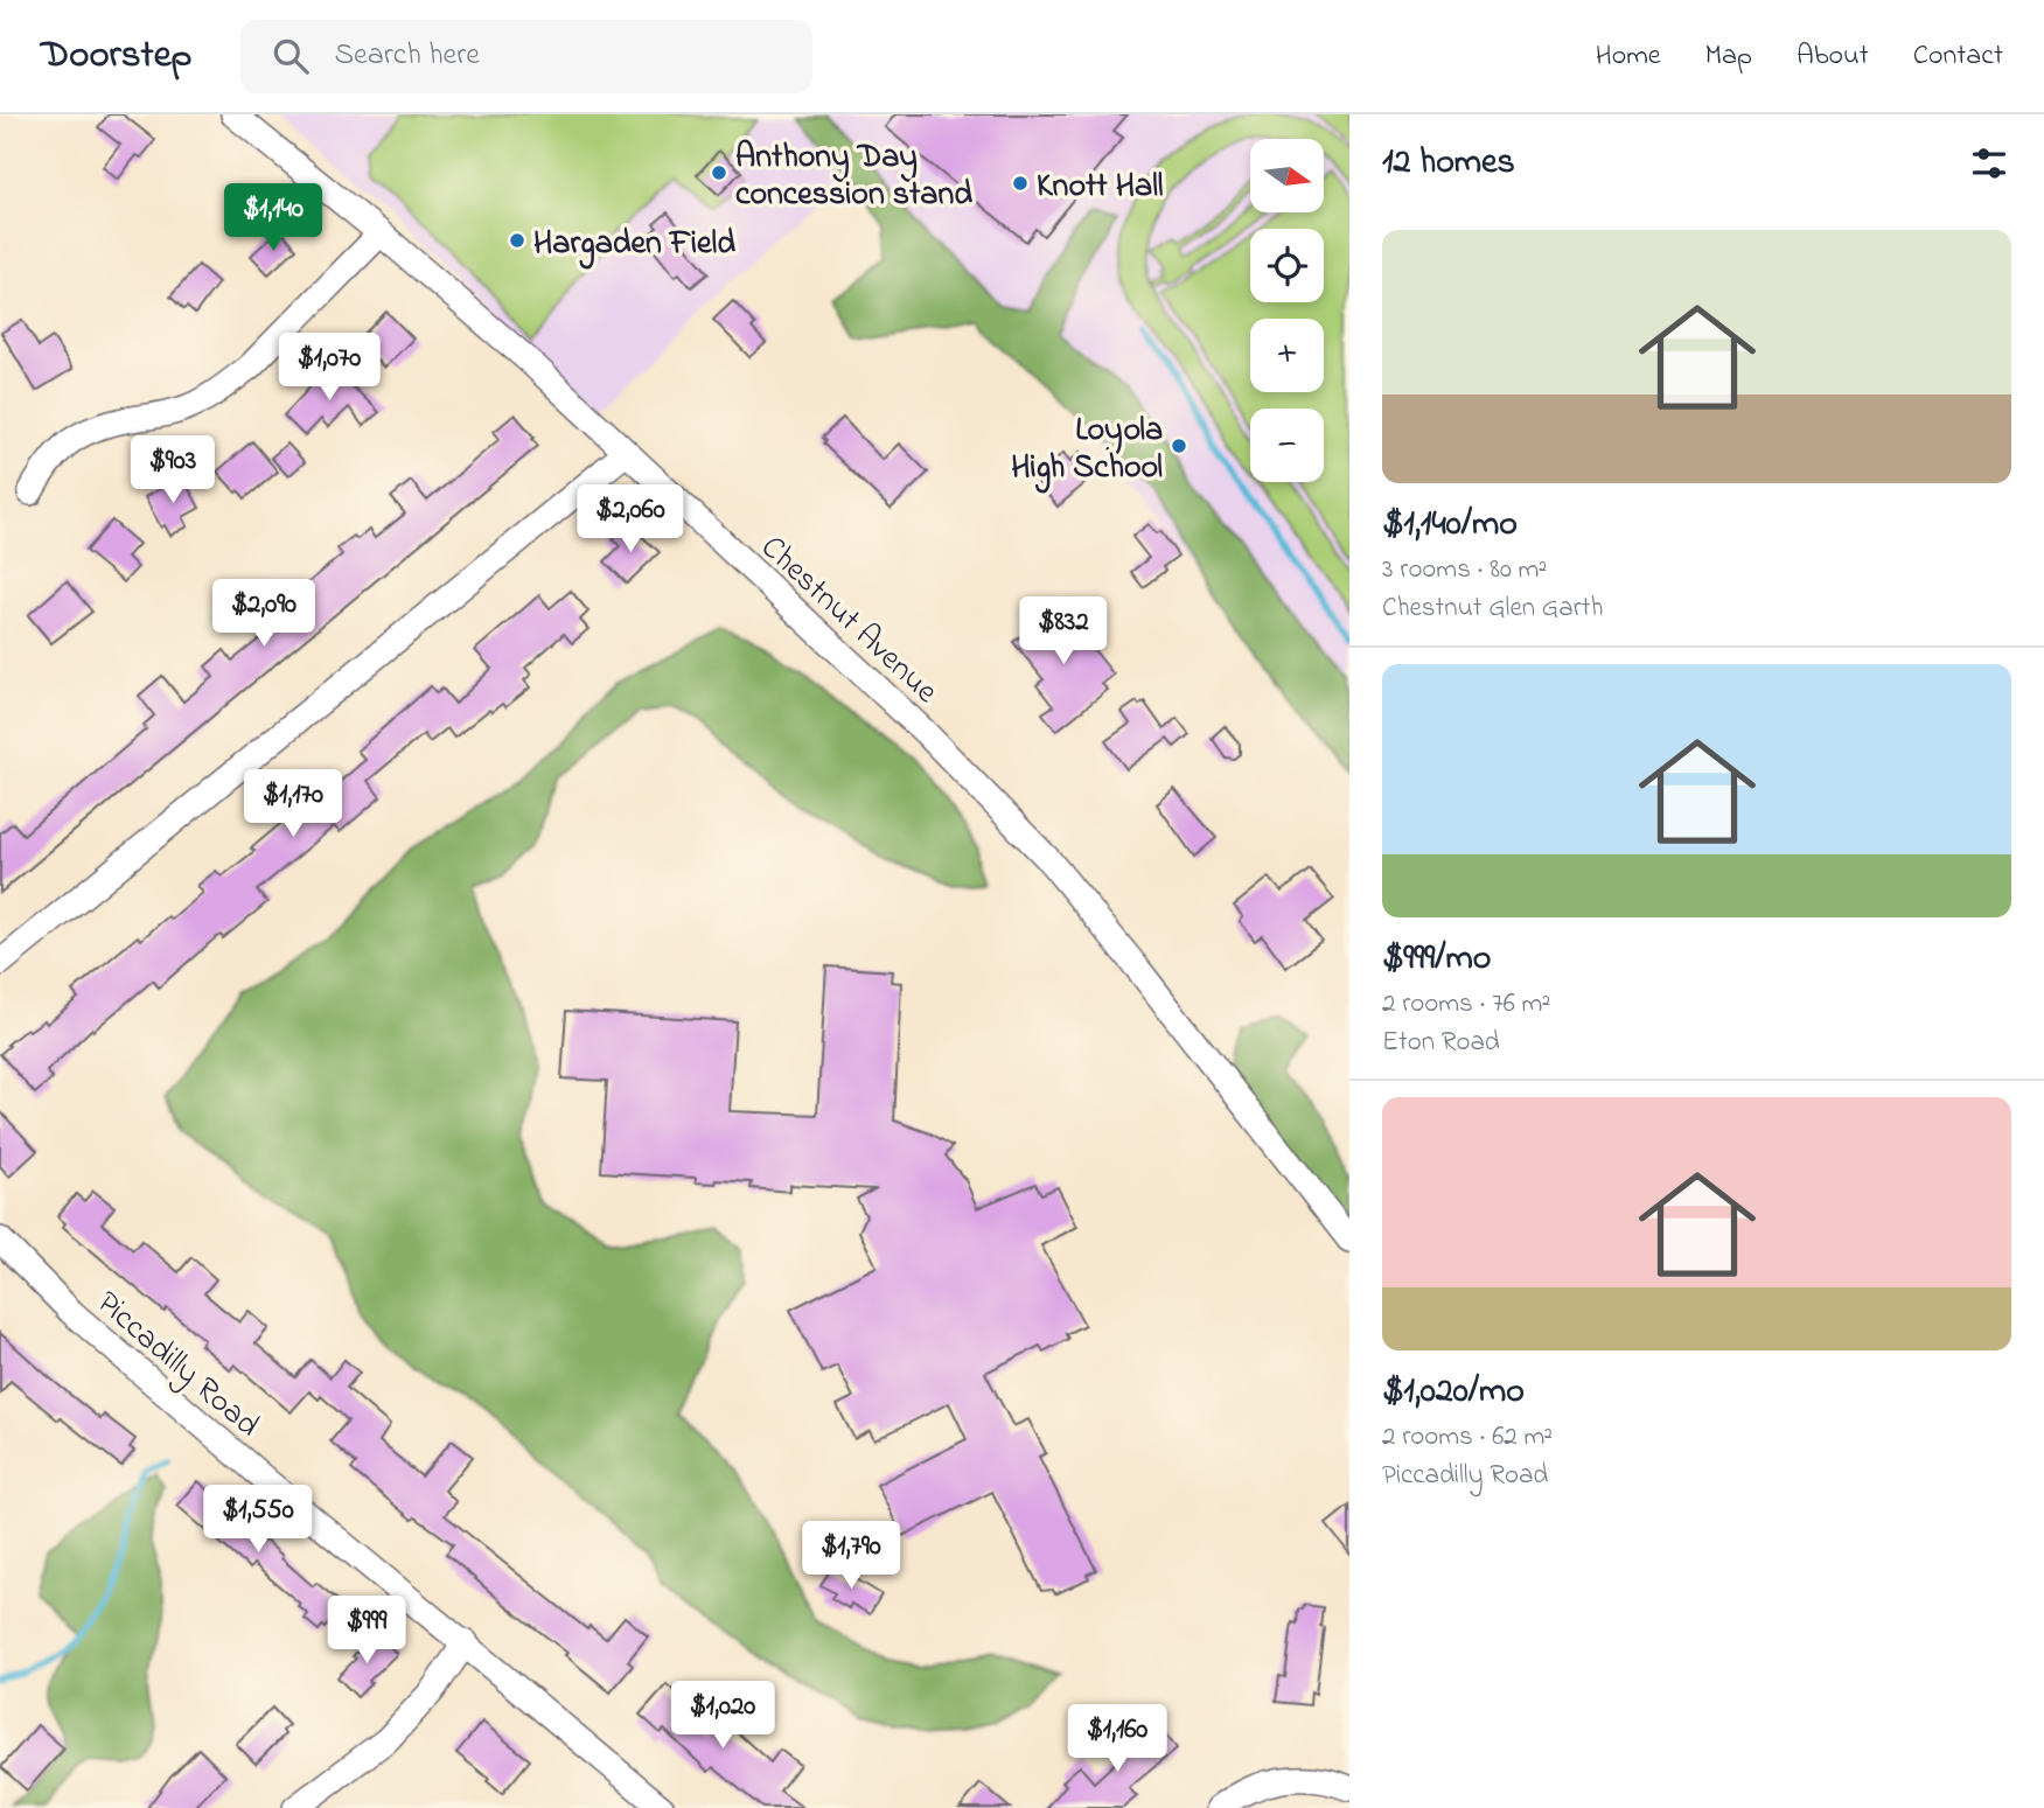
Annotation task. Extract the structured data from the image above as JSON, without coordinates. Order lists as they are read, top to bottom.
{
  "streets": {
    "street": ["Chestnut Avenue", "Piccadilly Road"]
  },
  "places": [
    "Anthony Day concession stand",
    "Knott Hall",
    "Hargaden Field",
    "Loyola High School"
  ],
  "north": "right",
  "page": {
    "header": "Doorstep",
    "search": "Search here",
    "nav": [
      "Home",
      "Map",
      "About",
      "Contact"
    ],
    "heading": "12 homes",
    "map_buttons": ["+", "−"],
    "price": [
      "$1,140",
      "$1,070",
      "$903",
      "$2,060",
      "$2,090",
      "$832",
      "$1,170",
      "$1,550",
      "$1,790",
      "$999",
      "$1,020",
      "$1,160"
    ],
    "list": [
      {
        "name": "$1,140/mo",
        "note": "3 rooms · 80 m² · Chestnut Glen Garth"
      },
      {
        "name": "$999/mo",
        "note": "2 rooms · 76 m² · Eton Road"
      },
      {
        "name": "$1,020/mo",
        "note": "2 rooms · 62 m² · Piccadilly Road"
      }
    ]
  }
}
